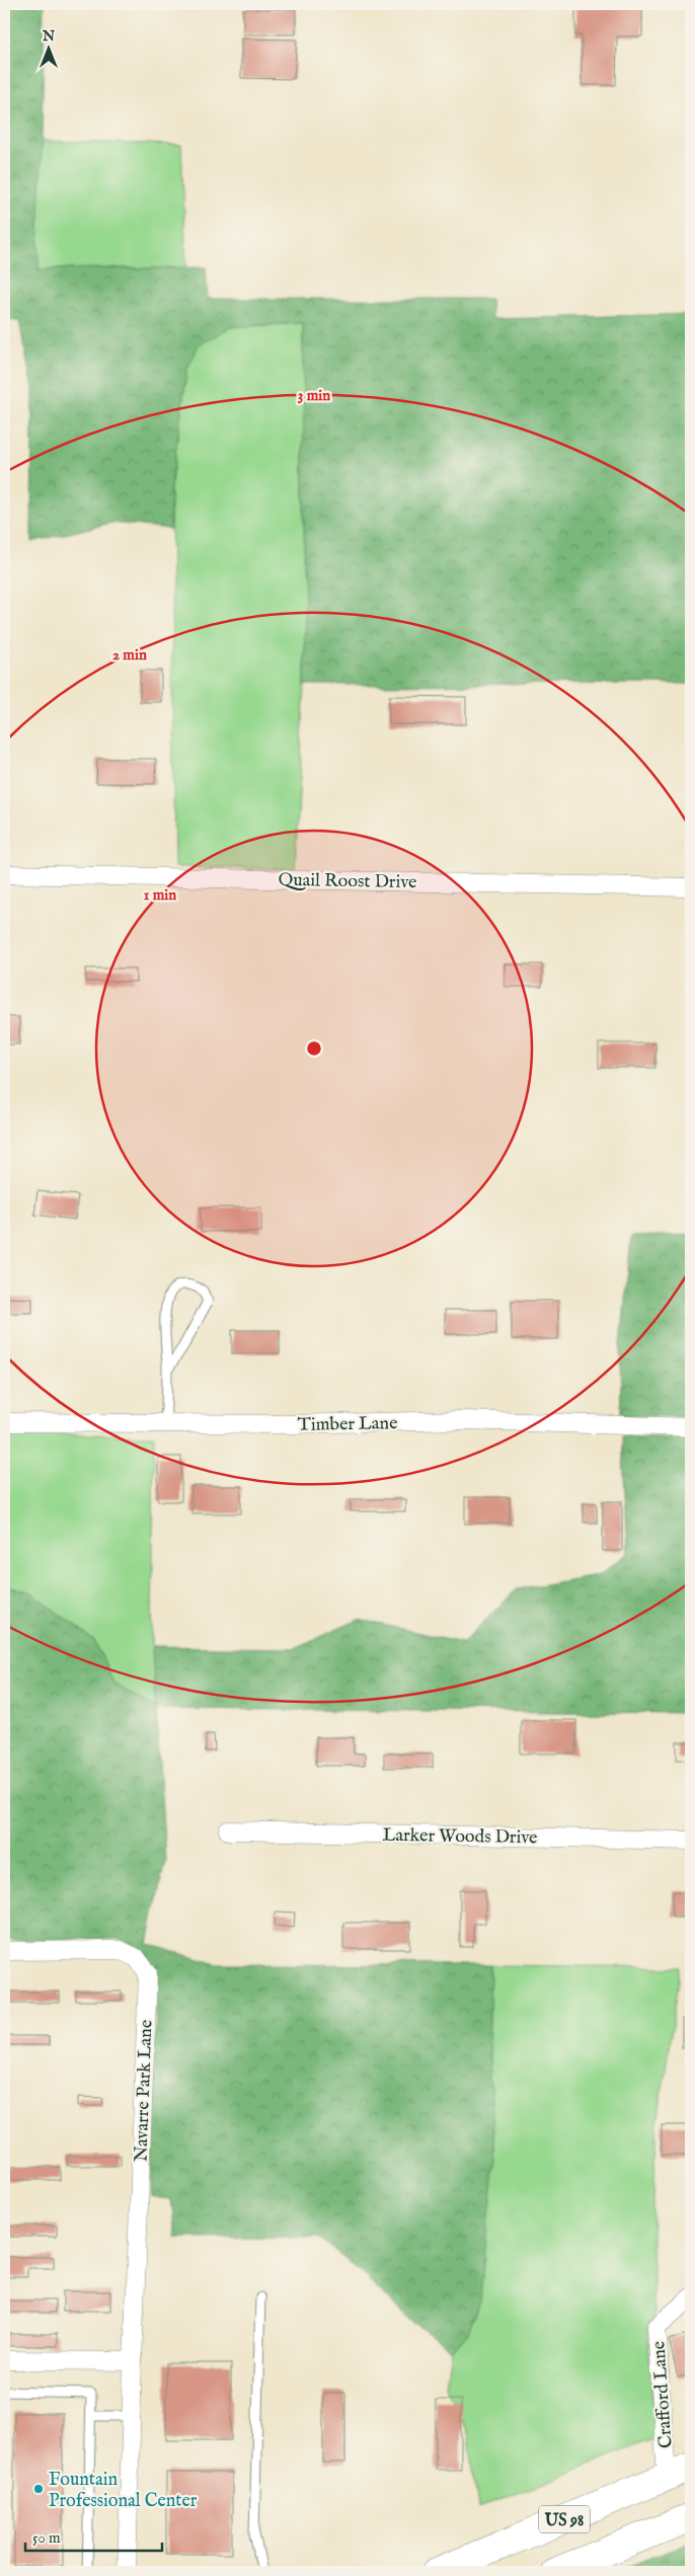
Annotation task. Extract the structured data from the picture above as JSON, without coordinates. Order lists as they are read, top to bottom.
{
  "streets": {
    "highway": ["US 98"],
    "street": [
      "Quail Roost Drive",
      "Timber Lane",
      "Larker Woods Drive",
      "Navarre Park Lane",
      "Crafford Lane"
    ]
  },
  "crossings": [
    ["Crafford Lane", "US 98"]
  ],
  "places": ["Fountain Professional Center"],
  "scale_bar": "50 m",
  "north": "top",
  "rings": ["3 min", "2 min", "1 min"]
}
